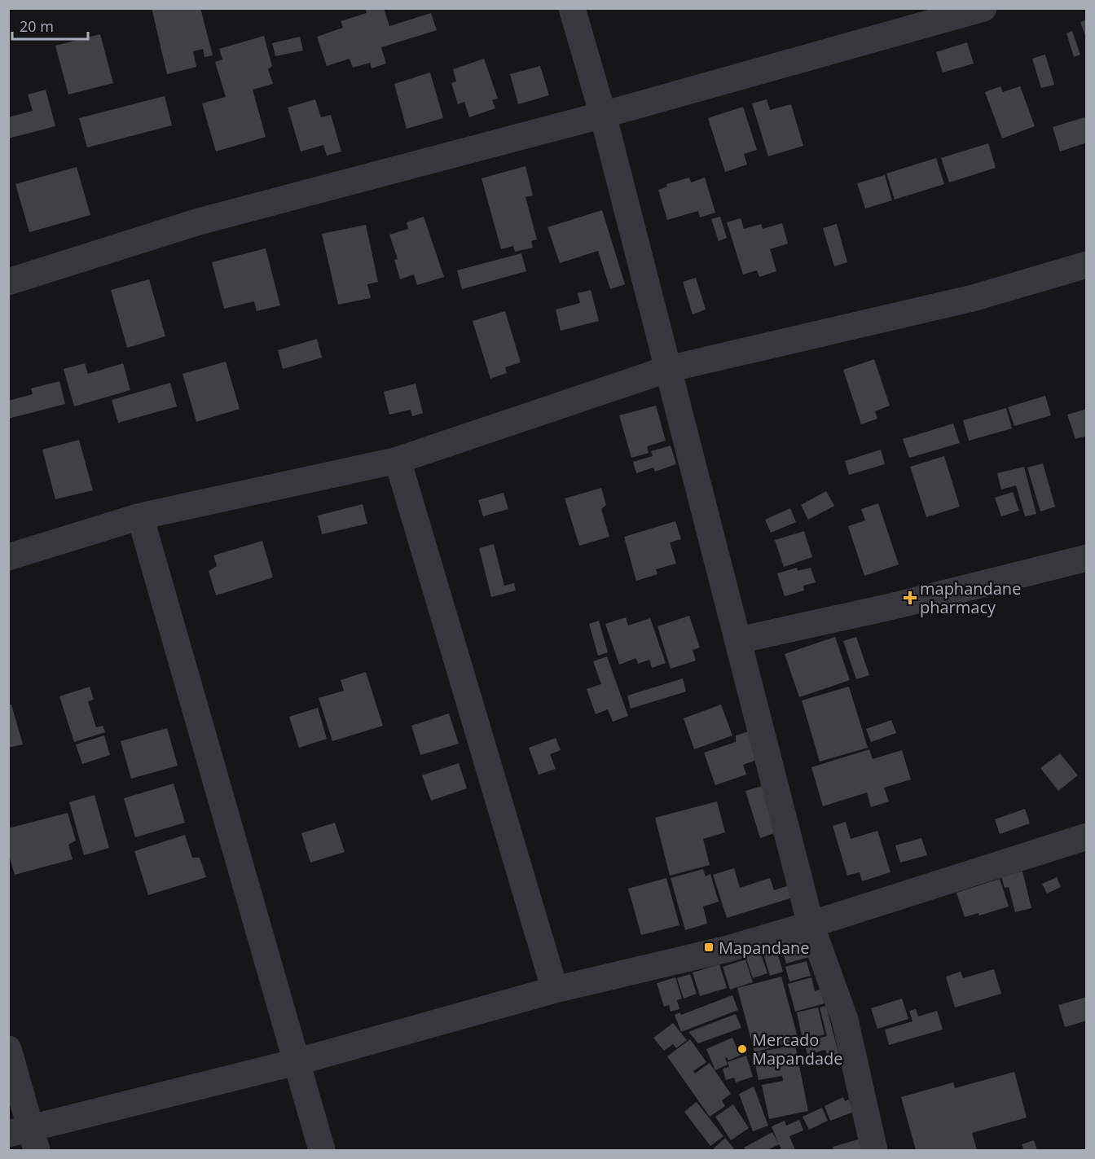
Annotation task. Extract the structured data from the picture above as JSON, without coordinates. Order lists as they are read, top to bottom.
{
  "places": {
    "health": ["maphandane pharmacy"],
    "transit": ["Mapandane"],
    "other": ["Mercado Mapandade"]
  },
  "scale_bar": "20 m"
}
